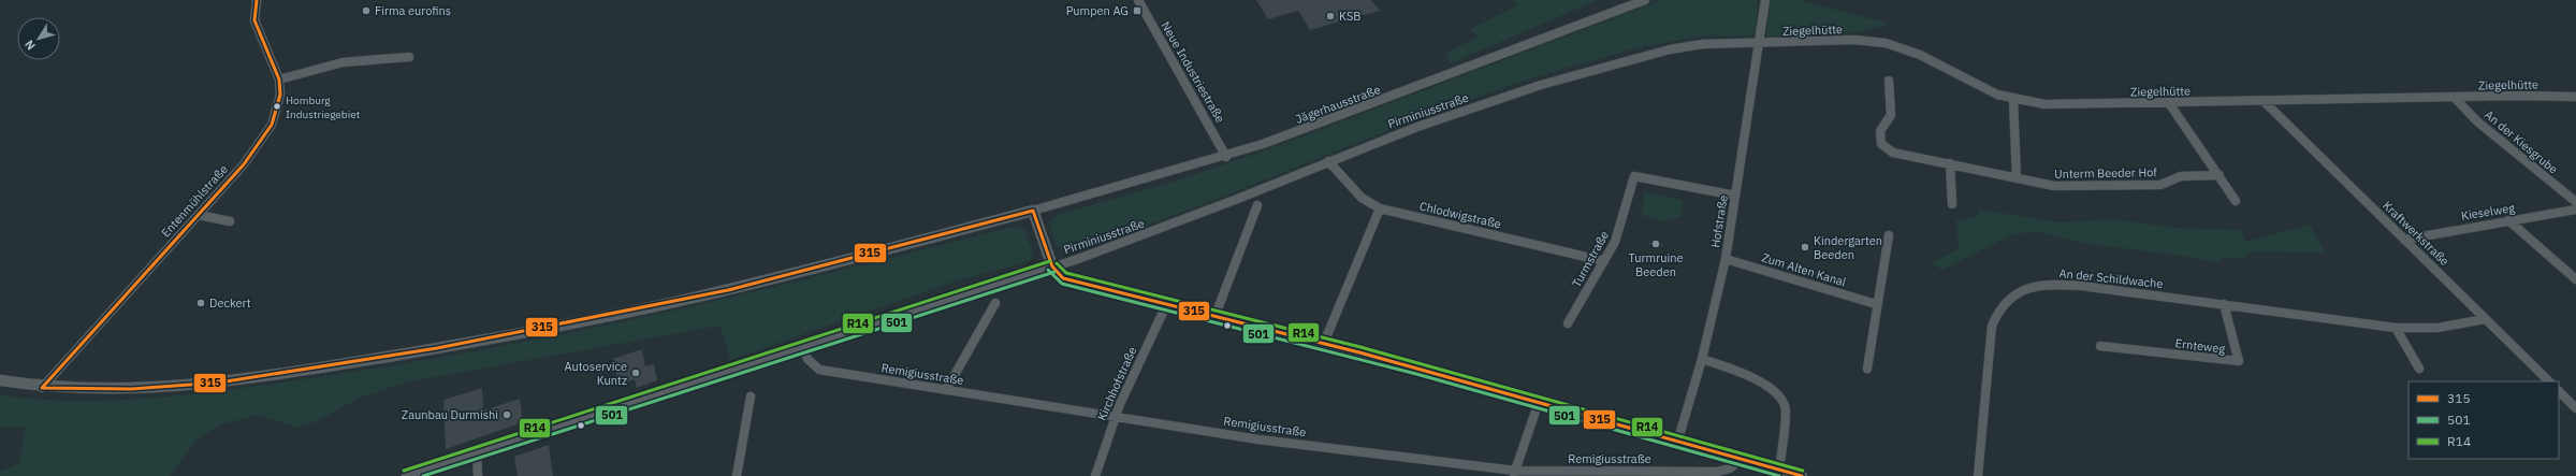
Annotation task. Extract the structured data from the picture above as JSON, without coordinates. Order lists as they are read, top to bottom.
{
  "streets": {
    "street": [
      "Ziegelhütte",
      "Neue Industriestraße",
      "Jägerhausstraße",
      "Pirminiusstraße",
      "An der Kiesgrube",
      "Unterm Beeder Hof",
      "Entenmühlstraße",
      "Kieselweg",
      "Chlodwigstraße",
      "Hofstraße",
      "Kraftwerkstraße",
      "Turmstraße",
      "Zum Alten Kanal",
      "An der Schildwache",
      "Ernteweg",
      "Remigiusstraße",
      "Kirchhofstraße"
    ]
  },
  "crossings": [
    ["Ziegelhütte", "Pirminiusstraße"],
    ["Ziegelhütte", "An der Kiesgrube"],
    ["Ziegelhütte", "Hofstraße"],
    ["Ziegelhütte", "Kraftwerkstraße"],
    ["Neue Industriestraße", "Jägerhausstraße"],
    ["Pirminiusstraße", "Chlodwigstraße"],
    ["Pirminiusstraße", "Hofstraße"],
    ["Pirminiusstraße", "Remigiusstraße"],
    ["Kieselweg", "Kraftwerkstraße"],
    ["Chlodwigstraße", "Turmstraße"],
    ["Hofstraße", "Turmstraße"],
    ["Hofstraße", "Zum Alten Kanal"],
    ["Kraftwerkstraße", "An der Schildwache"],
    ["An der Schildwache", "Ernteweg"],
    ["Remigiusstraße", "Kirchhofstraße"]
  ],
  "places": {
    "other": [
      "Firma eurofins",
      "KSB",
      "Homburg Industriegebiet",
      "Turmruine Beeden",
      "Kindergarten Beeden",
      "Deckert",
      "Autoservice Kuntz",
      "Zaunbau Durmishi"
    ],
    "transit": ["Pumpen AG"]
  },
  "lines": ["transit line 315", "transit line R14", "transit line 501"],
  "legend": ["315", "501", "R14"],
  "north": "bottom left"
}
